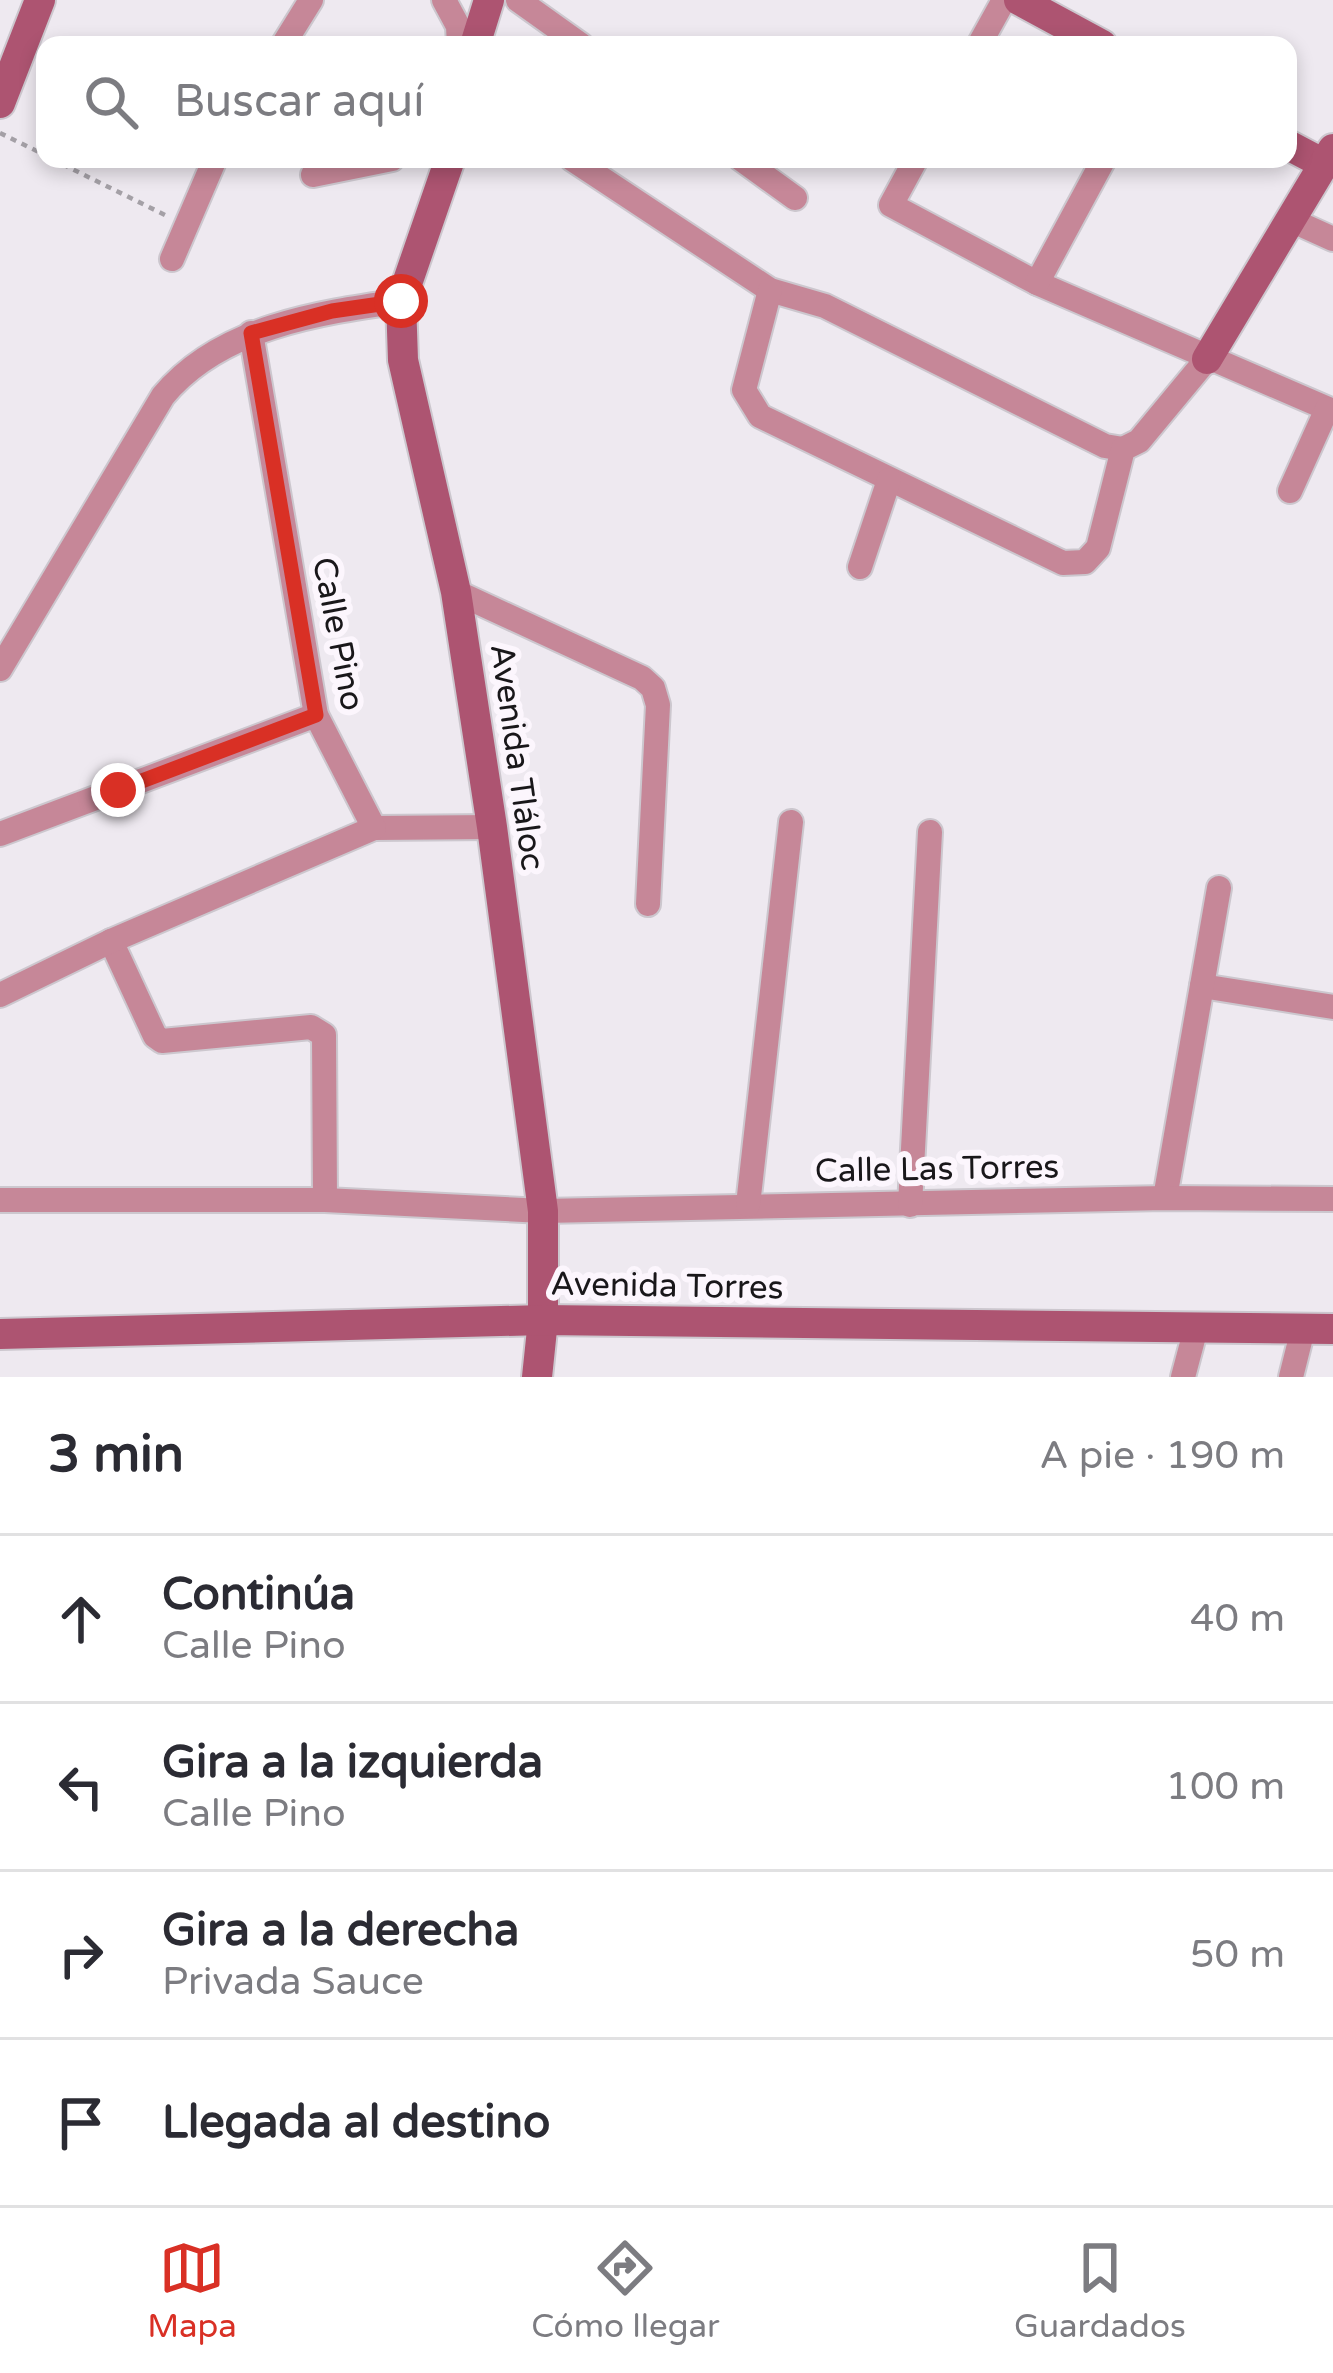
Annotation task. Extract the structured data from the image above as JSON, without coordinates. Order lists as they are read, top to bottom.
{
  "streets": {
    "main road": ["Avenida Tláloc", "Avenida Torres"],
    "street": ["Calle Pino", "Calle Las Torres"]
  },
  "crossings": [
    ["Avenida Tláloc", "Calle Las Torres"],
    ["Avenida Tláloc", "Avenida Torres"]
  ],
  "page": {
    "search": "Buscar aquí",
    "heading": ["3 min", "A pie · 190 m"],
    "list": [
      ["Continúa", "Calle Pino", "40 m"],
      ["Gira a la izquierda", "Calle Pino", "100 m"],
      ["Gira a la derecha", "Privada Sauce", "50 m"],
      "Llegada al destino"
    ],
    "nav": ["Mapa", "Cómo llegar", "Guardados"]
  }
}
